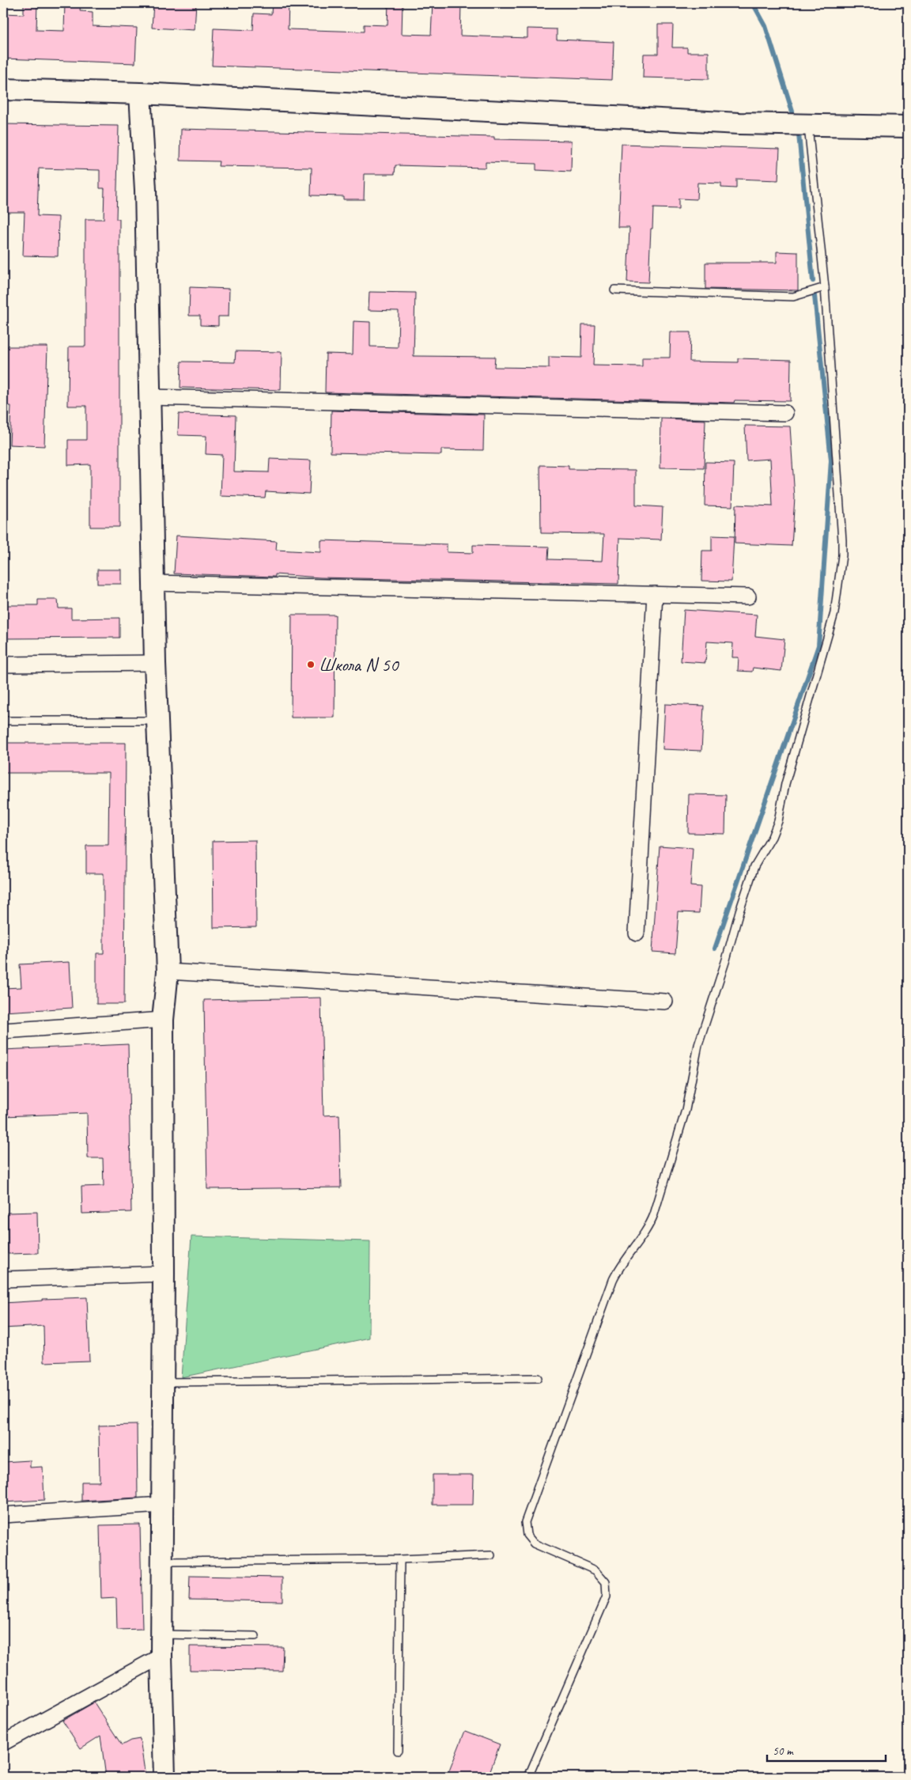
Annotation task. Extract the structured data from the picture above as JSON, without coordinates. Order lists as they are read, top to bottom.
{
  "places": ["Школа N 50"],
  "scale_bar": "50 m"
}
